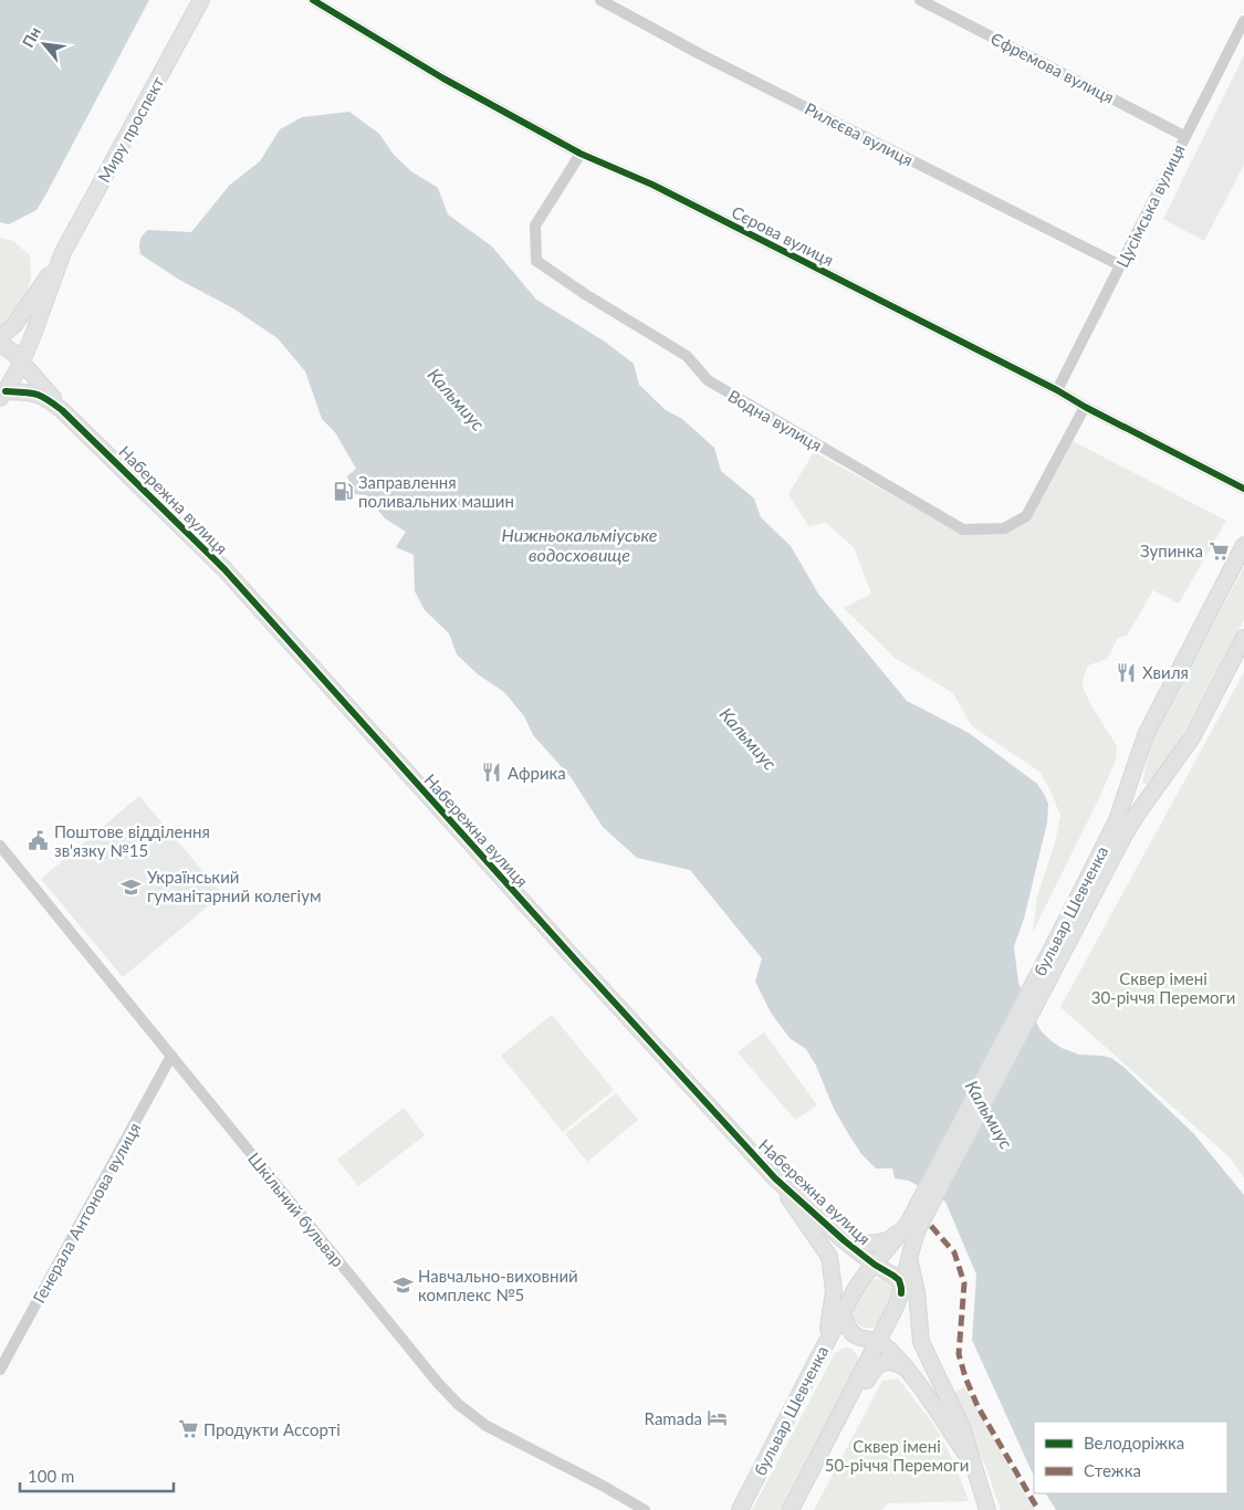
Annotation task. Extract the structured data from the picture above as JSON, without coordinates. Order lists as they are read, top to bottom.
{
  "streets": {
    "street": [
      "Єфремова вулиця",
      "Миру проспект",
      "Рилєєва вулиця",
      "Цусімська вулиця",
      "Сєрова вулиця",
      "Водна вулиця",
      "Набережна вулиця",
      "бульвар Шевченка",
      "Шкільний бульвар",
      "Генерала Антонова вулиця"
    ]
  },
  "crossings": [
    ["Єфремова вулиця", "Цусімська вулиця"],
    ["Рилєєва вулиця", "Цусімська вулиця"],
    ["Цусімська вулиця", "Сєрова вулиця"],
    ["Сєрова вулиця", "Водна вулиця"],
    ["Набережна вулиця", "бульвар Шевченка"],
    ["Шкільний бульвар", "Генерала Антонова вулиця"]
  ],
  "water": ["Кальмиус", "Нижньокальміуське водосховище"],
  "parks": ["Сквер імені 30-річчя Перемоги", "Сквер імені 50-річчя Перемоги"],
  "places": {
    "fuel station": ["Заправлення поливальних машин"],
    "supermarket": ["Зупинка", "Продукти Ассорті"],
    "restaurant": ["Хвиля", "Африка"],
    "public building": ["Поштове відділення зв'язку №15"],
    "school or university": ["Український гуманітарний колегіум", "Навчально-виховний комплекс №5"],
    "hotel": ["Ramada"]
  },
  "legend": ["Велодоріжка", "Стежка"],
  "scale_bar": "100 m",
  "north": "top left"
}
